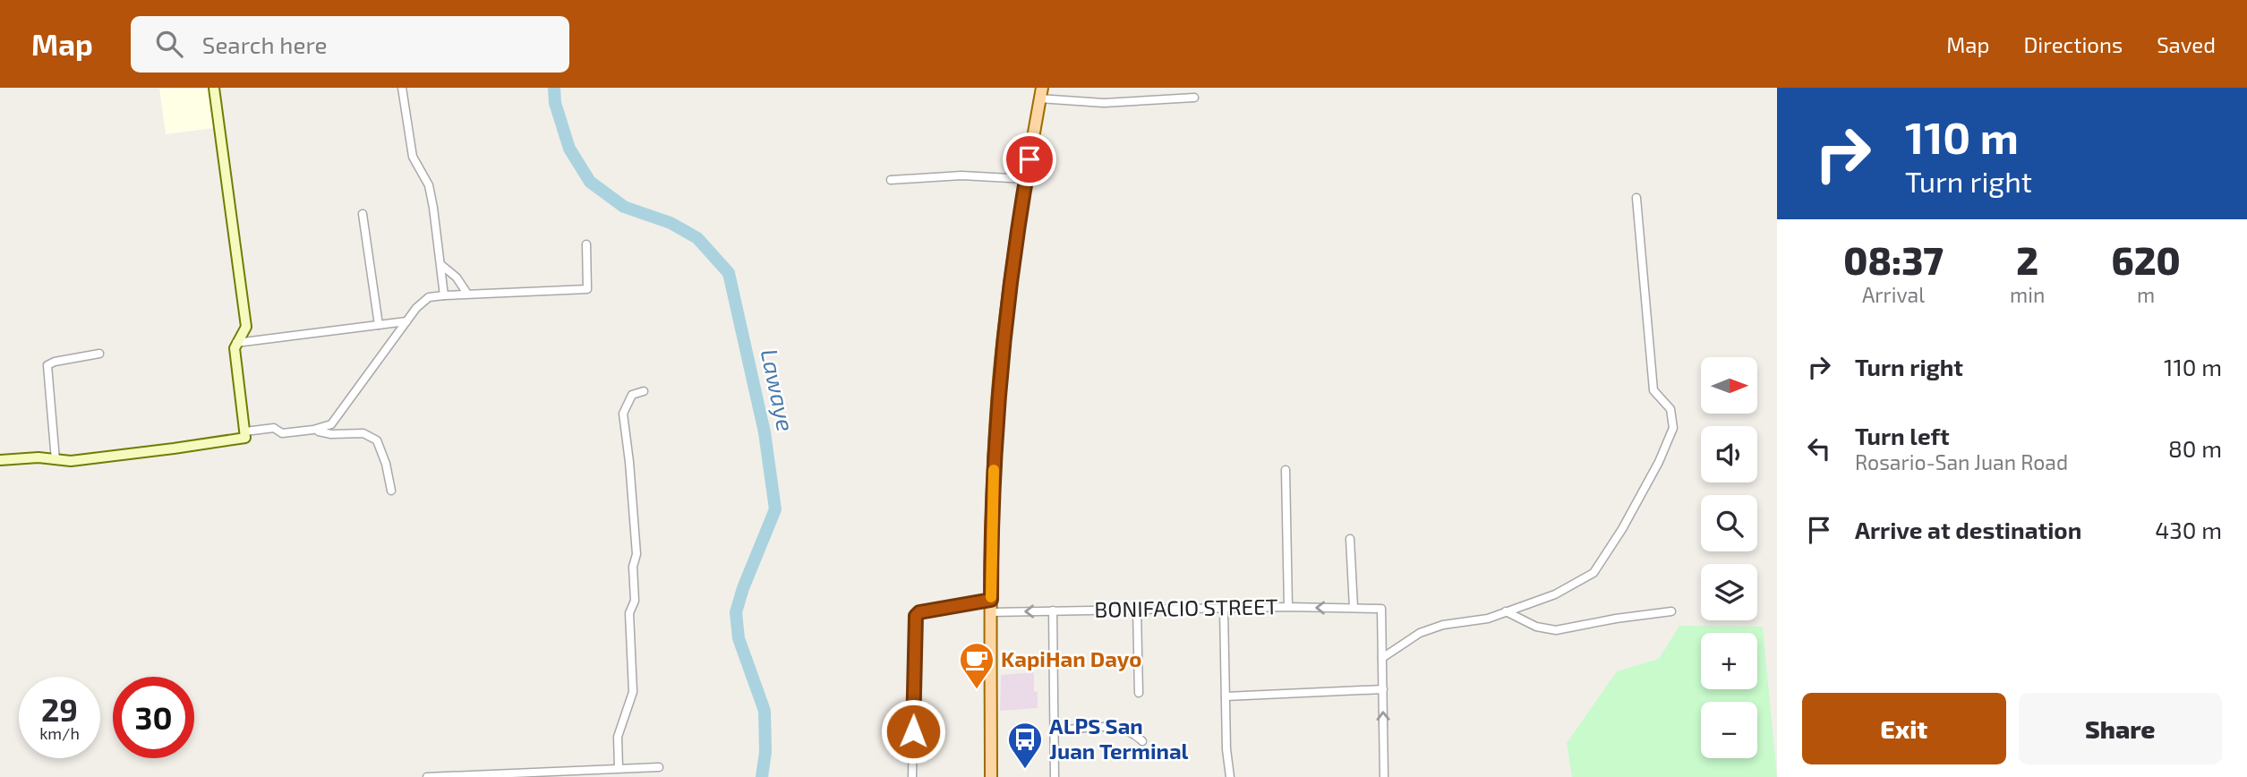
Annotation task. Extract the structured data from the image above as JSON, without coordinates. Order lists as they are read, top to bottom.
{
  "streets": {
    "street": ["BONIFACIO STREET"]
  },
  "water": ["Lawaye"],
  "places": {
    "cafe": ["KapiHan Dayo"],
    "bus stop": ["ALPS San Juan Terminal"]
  },
  "north": "right",
  "page": {
    "header": "Map",
    "search": "Search here",
    "nav": ["Map", "Directions", "Saved"],
    "turn": ["110 m", "Turn right"],
    "eta": [
      "08:37",
      "Arrival",
      "2",
      "min",
      "620",
      "m"
    ],
    "list": [
      {
        "name": "Turn right",
        "value": "110 m"
      },
      {
        "name": "Turn left",
        "note": "Rosario-San Juan Road",
        "value": "80 m"
      },
      {
        "name": "Arrive at destination",
        "value": "430 m"
      }
    ],
    "map_buttons": ["+", "−"],
    "speed": "29 km/h",
    "limit": "30",
    "buttons": ["Exit", "Share"]
  }
}
